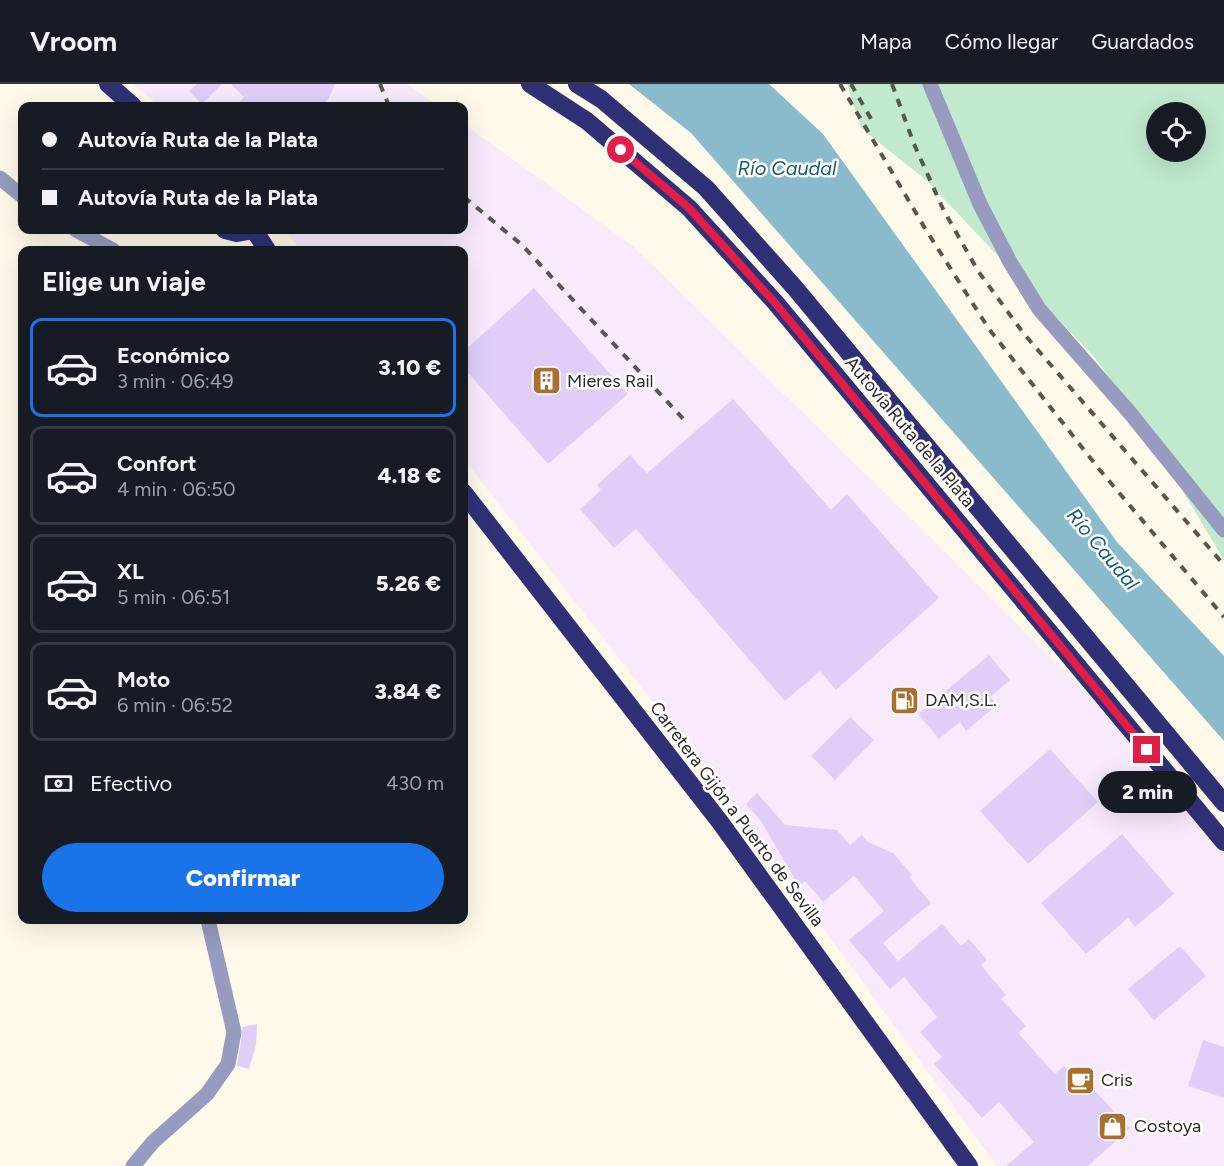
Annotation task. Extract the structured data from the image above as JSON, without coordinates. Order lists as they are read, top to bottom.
{
  "streets": {
    "highway": ["Autovía Ruta de la Plata", "Carretera Gijón a Puerto de Sevilla"]
  },
  "water": ["Río Caudal"],
  "places": {
    "building": ["Mieres Rail"],
    "fuel station": ["DAM,S.L."],
    "cafe": ["Cris"],
    "shop": ["Costoya"]
  },
  "page": {
    "header": "Vroom",
    "nav": ["Mapa", "Cómo llegar", "Guardados"],
    "banner": ["Autovía Ruta de la Plata", "Autovía Ruta de la Plata"],
    "heading": "Elige un viaje",
    "list": [
      {
        "name": "Económico",
        "note": "3 min · 06:49",
        "value": "3.10 €"
      },
      {
        "name": "Confort",
        "note": "4 min · 06:50",
        "value": "4.18 €"
      },
      {
        "name": "XL",
        "note": "5 min · 06:51",
        "value": "5.26 €"
      },
      {
        "name": "Moto",
        "note": "6 min · 06:52",
        "value": "3.84 €"
      }
    ],
    "pay": ["Efectivo", "430 m"],
    "bubble": "2 min",
    "buttons": "Confirmar"
  }
}
